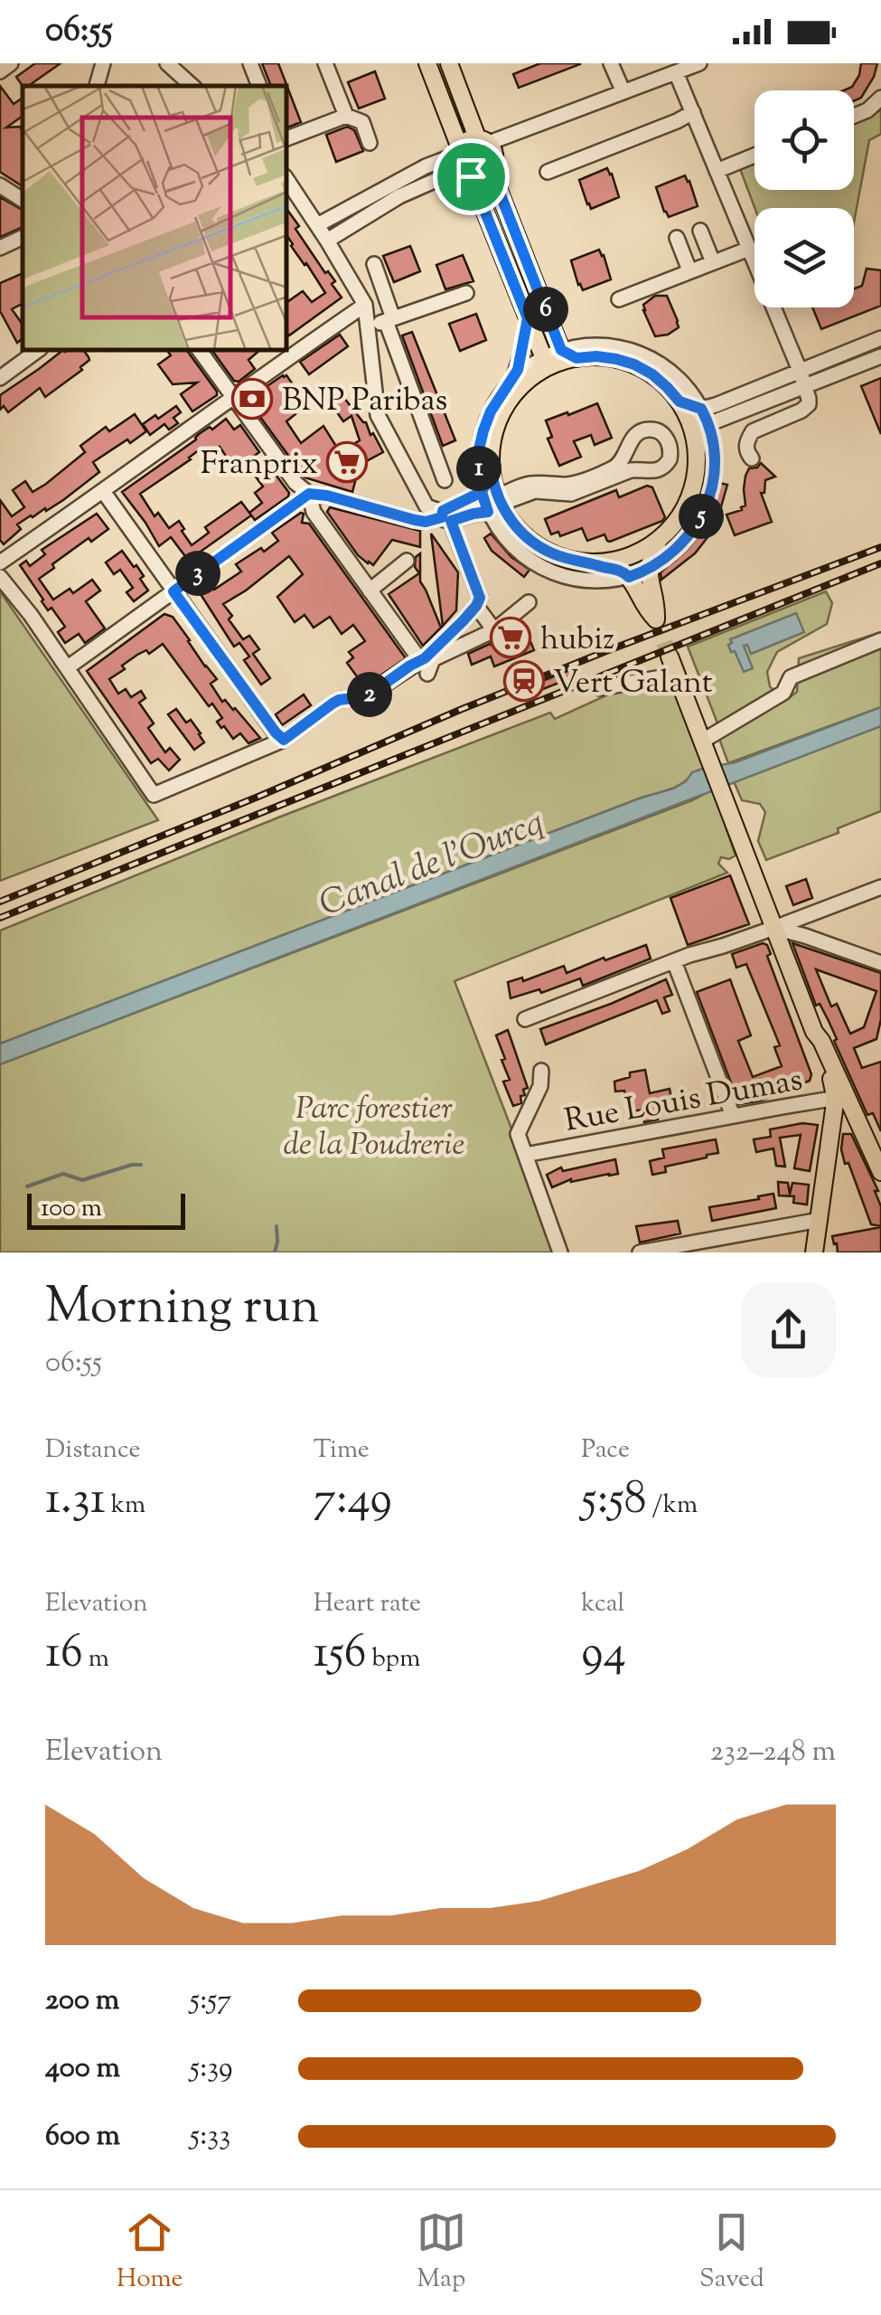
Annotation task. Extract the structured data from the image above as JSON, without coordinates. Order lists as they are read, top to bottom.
{
  "streets": {
    "street": ["Rue Louis Dumas"]
  },
  "water": ["Canal de l'Ourcq"],
  "parks": ["Parc forestier de la Poudrerie"],
  "places": {
    "bank": ["BNP Paribas"],
    "supermarket": ["Franprix", "hubiz"],
    "station": ["Vert Galant"]
  },
  "scale_bar": "100 m",
  "page": {
    "status": "06:55",
    "pins": [
      "6",
      "1",
      "5",
      "3",
      "2"
    ],
    "scale": "100 m",
    "heading": ["Morning run", "06:55"],
    "stats": [
      ["Distance", "1.31 km"],
      ["Time", "7:49"],
      ["Pace", "5:58 /km"],
      ["Elevation", "16 m"],
      ["Heart rate", "156 bpm"],
      ["kcal", "94"]
    ],
    "chart": ["Elevation", "232–248 m"],
    "list": [
      {
        "name": "200 m",
        "note": "5:57"
      },
      {
        "name": "400 m",
        "note": "5:39"
      },
      {
        "name": "600 m",
        "note": "5:33"
      }
    ],
    "tabs": ["Home", "Map", "Saved"]
  }
}
